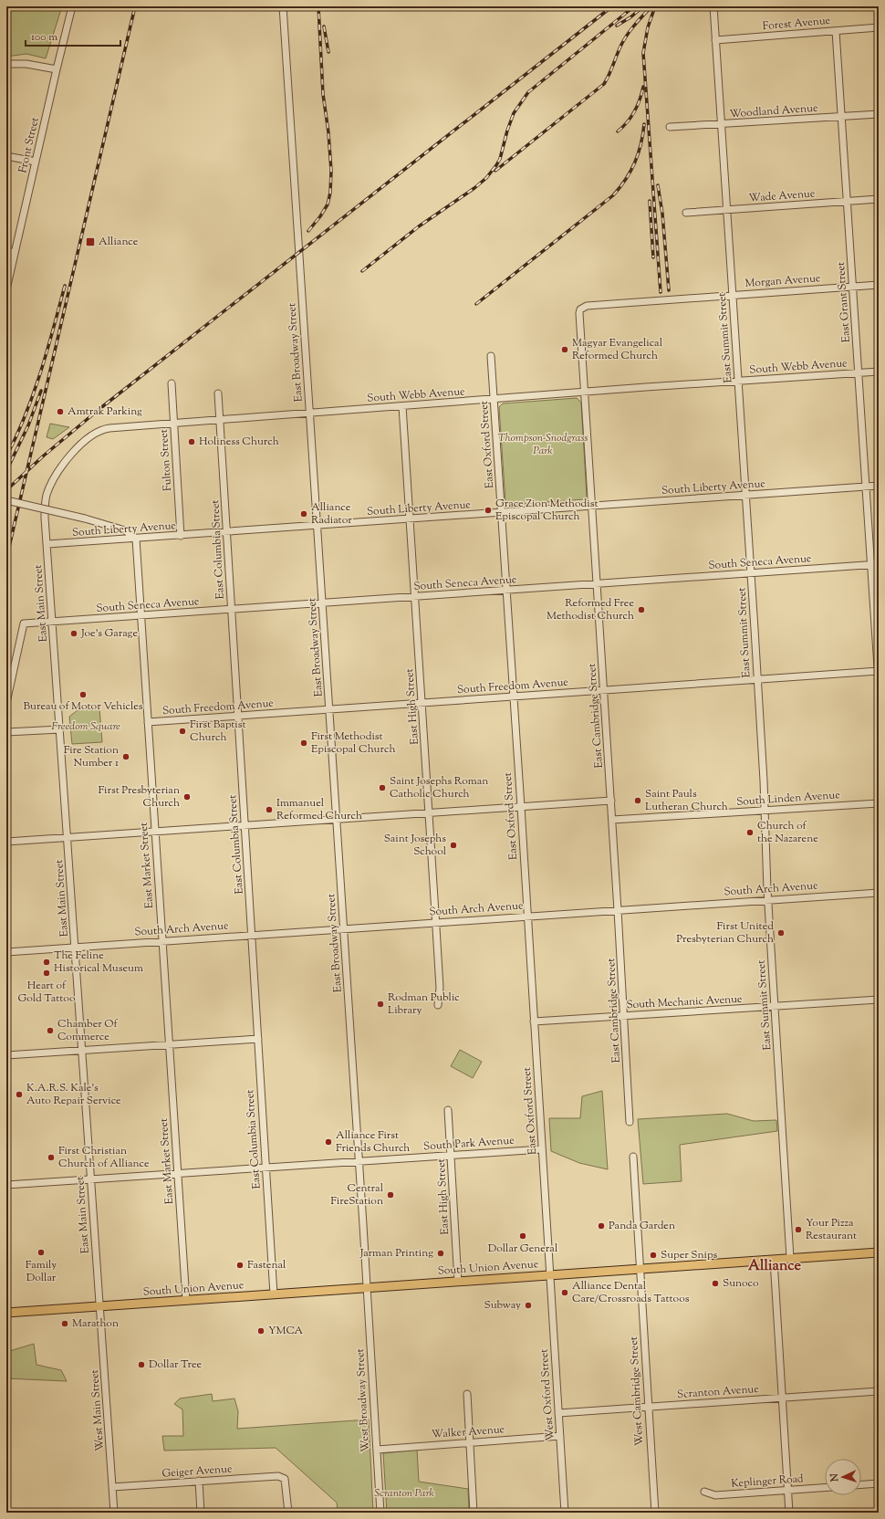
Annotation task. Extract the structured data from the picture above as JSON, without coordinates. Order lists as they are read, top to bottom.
{
  "streets": {
    "main road": ["South Union Avenue"],
    "street": [
      "Forest Avenue",
      "Woodland Avenue",
      "Front Street",
      "Wade Avenue",
      "Morgan Avenue",
      "East Grant Street",
      "East Summit Street",
      "East Broadway Street",
      "South Webb Avenue",
      "East Oxford Street",
      "Fulton Street",
      "South Liberty Avenue",
      "East Columbia Street",
      "South Seneca Avenue",
      "East Main Street",
      "South Freedom Avenue",
      "East High Street",
      "East Cambridge Street",
      "South Linden Avenue",
      "East Market Street",
      "South Arch Avenue",
      "South Mechanic Avenue",
      "South Park Avenue",
      "West Cambridge Street",
      "Scranton Avenue",
      "West Oxford Street",
      "West Broadway Street",
      "West Main Street",
      "Walker Avenue",
      "Geiger Avenue",
      "Keplinger Road"
    ]
  },
  "crossings": [
    ["Forest Avenue", "East Grant Street"],
    ["Forest Avenue", "East Summit Street"],
    ["Woodland Avenue", "East Grant Street"],
    ["Woodland Avenue", "East Summit Street"],
    ["Wade Avenue", "East Grant Street"],
    ["Wade Avenue", "East Summit Street"],
    ["Morgan Avenue", "East Grant Street"],
    ["Morgan Avenue", "East Summit Street"],
    ["Morgan Avenue", "East Cambridge Street"],
    ["East Grant Street", "South Webb Avenue"],
    ["East Grant Street", "South Liberty Avenue"],
    ["East Grant Street", "South Seneca Avenue"],
    ["East Grant Street", "South Freedom Avenue"],
    ["East Summit Street", "South Webb Avenue"],
    ["East Summit Street", "South Liberty Avenue"],
    ["East Summit Street", "South Seneca Avenue"],
    ["East Summit Street", "South Freedom Avenue"],
    ["East Summit Street", "South Linden Avenue"],
    ["East Summit Street", "South Arch Avenue"],
    ["East Summit Street", "South Mechanic Avenue"],
    ["East Summit Street", "South Union Avenue"],
    ["East Broadway Street", "South Webb Avenue"],
    ["East Broadway Street", "South Liberty Avenue"],
    ["East Broadway Street", "South Seneca Avenue"],
    ["East Broadway Street", "South Freedom Avenue"],
    ["East Broadway Street", "South Arch Avenue"],
    ["East Broadway Street", "South Park Avenue"],
    ["East Broadway Street", "South Union Avenue"],
    ["East Broadway Street", "West Broadway Street"],
    ["South Webb Avenue", "East Oxford Street"],
    ["South Webb Avenue", "Fulton Street"],
    ["South Webb Avenue", "East Columbia Street"],
    ["South Webb Avenue", "East Main Street"],
    ["South Webb Avenue", "East High Street"],
    ["South Webb Avenue", "East Cambridge Street"],
    ["East Oxford Street", "South Liberty Avenue"],
    ["East Oxford Street", "South Seneca Avenue"],
    ["East Oxford Street", "South Freedom Avenue"],
    ["East Oxford Street", "South Arch Avenue"],
    ["East Oxford Street", "South Mechanic Avenue"],
    ["East Oxford Street", "South Park Avenue"],
    ["East Oxford Street", "South Union Avenue"],
    ["East Oxford Street", "West Oxford Street"],
    ["Fulton Street", "South Liberty Avenue"],
    ["South Liberty Avenue", "East Columbia Street"],
    ["South Liberty Avenue", "East Main Street"],
    ["South Liberty Avenue", "East High Street"],
    ["South Liberty Avenue", "East Cambridge Street"],
    ["South Liberty Avenue", "East Market Street"],
    ["East Columbia Street", "South Seneca Avenue"],
    ["East Columbia Street", "South Freedom Avenue"],
    ["East Columbia Street", "South Arch Avenue"],
    ["East Columbia Street", "South Park Avenue"],
    ["East Columbia Street", "South Union Avenue"],
    ["South Seneca Avenue", "East Main Street"],
    ["South Seneca Avenue", "East High Street"],
    ["South Seneca Avenue", "East Cambridge Street"],
    ["South Seneca Avenue", "East Market Street"],
    ["East Main Street", "South Arch Avenue"],
    ["East Main Street", "South Park Avenue"],
    ["East Main Street", "South Union Avenue"],
    ["East Main Street", "West Main Street"],
    ["South Freedom Avenue", "East High Street"],
    ["South Freedom Avenue", "East Cambridge Street"],
    ["South Freedom Avenue", "East Market Street"],
    ["East High Street", "South Arch Avenue"],
    ["East High Street", "South Park Avenue"],
    ["East High Street", "South Union Avenue"],
    ["East Cambridge Street", "South Linden Avenue"],
    ["East Cambridge Street", "South Arch Avenue"],
    ["East Cambridge Street", "South Mechanic Avenue"],
    ["East Market Street", "South Arch Avenue"],
    ["East Market Street", "South Park Avenue"],
    ["East Market Street", "South Union Avenue"],
    ["South Union Avenue", "West Cambridge Street"],
    ["South Union Avenue", "West Oxford Street"],
    ["South Union Avenue", "West Broadway Street"],
    ["South Union Avenue", "West Main Street"],
    ["West Cambridge Street", "Scranton Avenue"],
    ["Scranton Avenue", "West Oxford Street"],
    ["West Oxford Street", "Walker Avenue"],
    ["West Broadway Street", "Walker Avenue"],
    ["West Main Street", "Geiger Avenue"]
  ],
  "districts": ["Alliance"],
  "parks": ["Thompson-Snodgrass Park", "Freedom Square", "Scranton Park"],
  "places": {
    "transit": ["Alliance"],
    "other": [
      "Magyar Evangelical Reformed Church",
      "Amtrak Parking",
      "Holiness Church",
      "Grace Zion Methodist Episcopal Church",
      "Alliance Radiator",
      "Reformed Free Methodist Church",
      "Joe's Garage",
      "Bureau of Motor Vehicles",
      "First Baptist Church",
      "First Methodist Episcopal Church",
      "Fire Station Number 1",
      "Saint Josephs Roman Catholic Church",
      "First Presbyterian Church",
      "Saint Pauls Lutheran Church",
      "Immanuel Reformed Church",
      "Church of the Nazarene",
      "Saint Josephs School",
      "First United Presbyterian Church",
      "The Feline Historical Museum",
      "Heart of Gold Tattoo",
      "Rodman Public Library",
      "Chamber Of Commerce",
      "K.A.R.S. Kale's Auto Repair Service",
      "Alliance First Friends Church",
      "First Christian Church of Alliance",
      "Central FireStation",
      "Panda Garden",
      "Your Pizza Restaurant",
      "Dollar General",
      "Family Dollar",
      "Jarman Printing",
      "Super Snips",
      "Fastenal",
      "Sunoco",
      "Alliance Dental Care/Crossroads Tattoos",
      "Subway",
      "Marathon",
      "YMCA",
      "Dollar Tree"
    ]
  },
  "scale_bar": "100 m",
  "north": "left"
}
